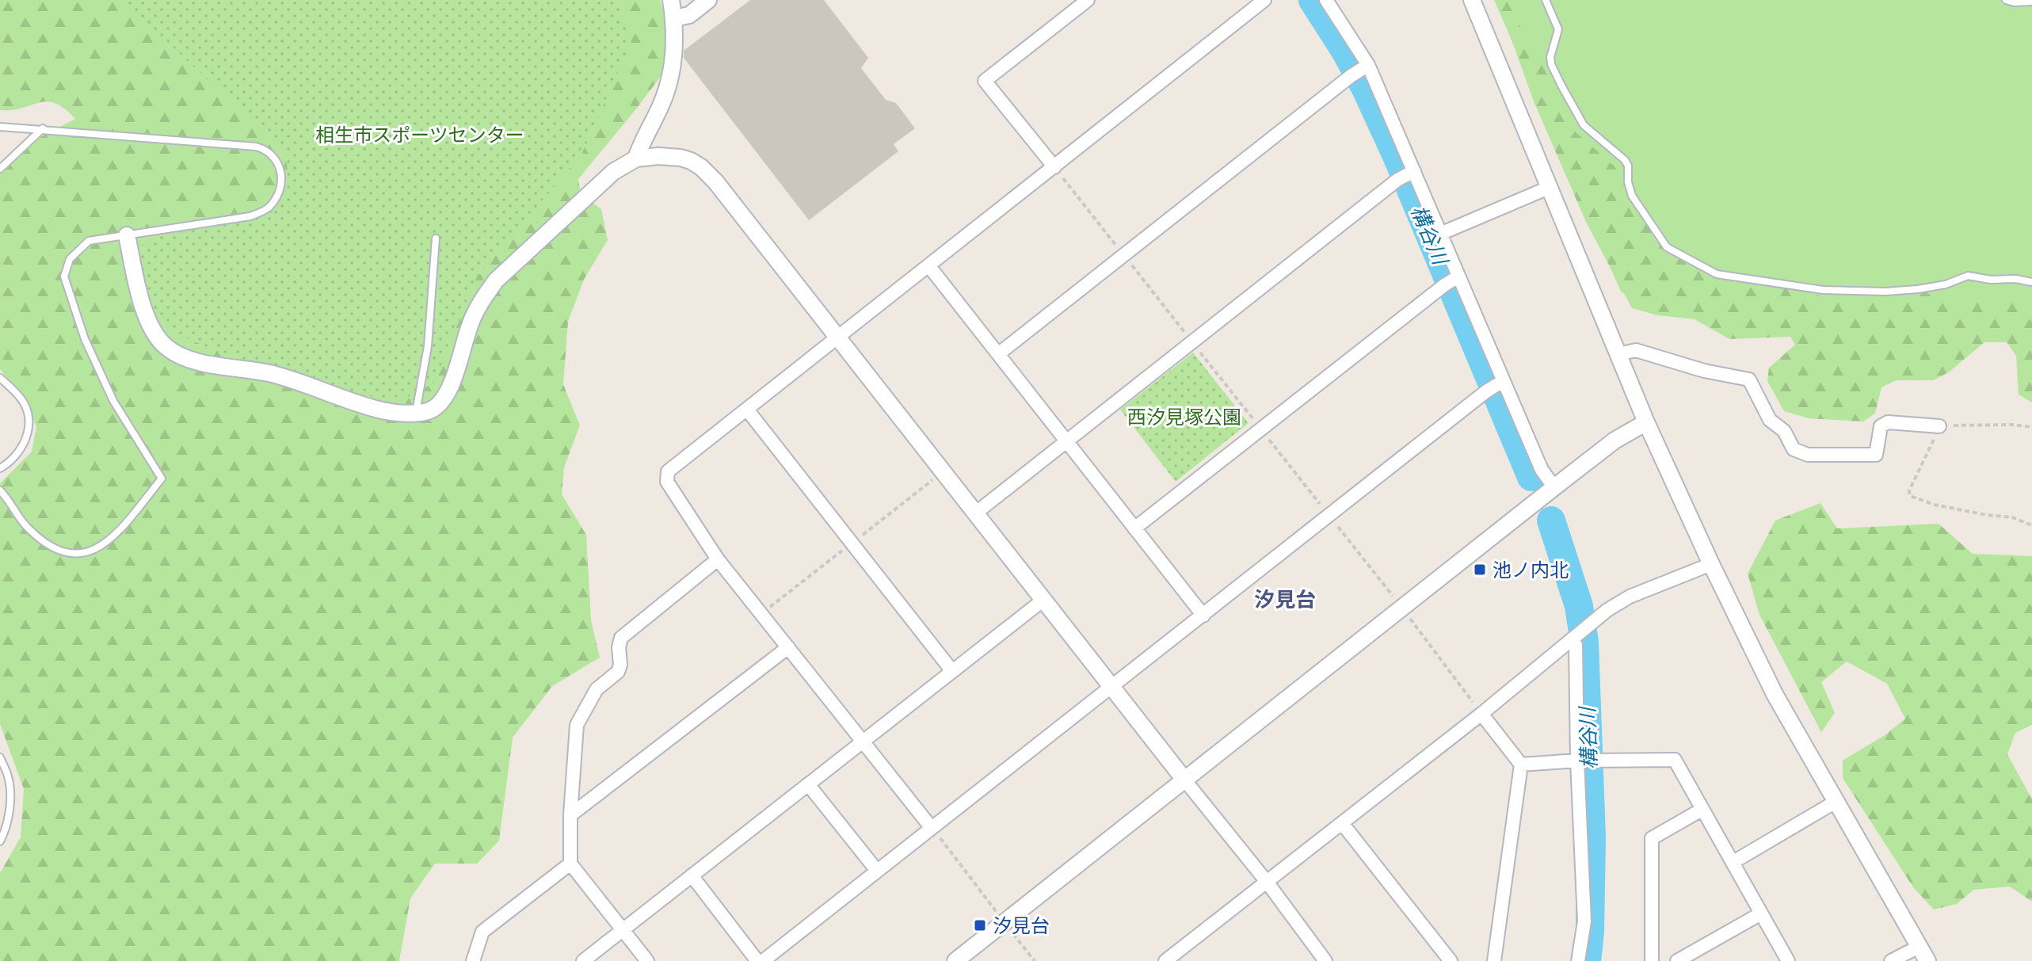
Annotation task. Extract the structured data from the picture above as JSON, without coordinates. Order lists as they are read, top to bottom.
{
  "districts": ["汐見台"],
  "water": ["構谷川"],
  "parks": ["相生市スポーツセンター", "西汐見塚公園"],
  "places": {
    "transit": ["池ノ内北", "汐見台"]
  }
}
